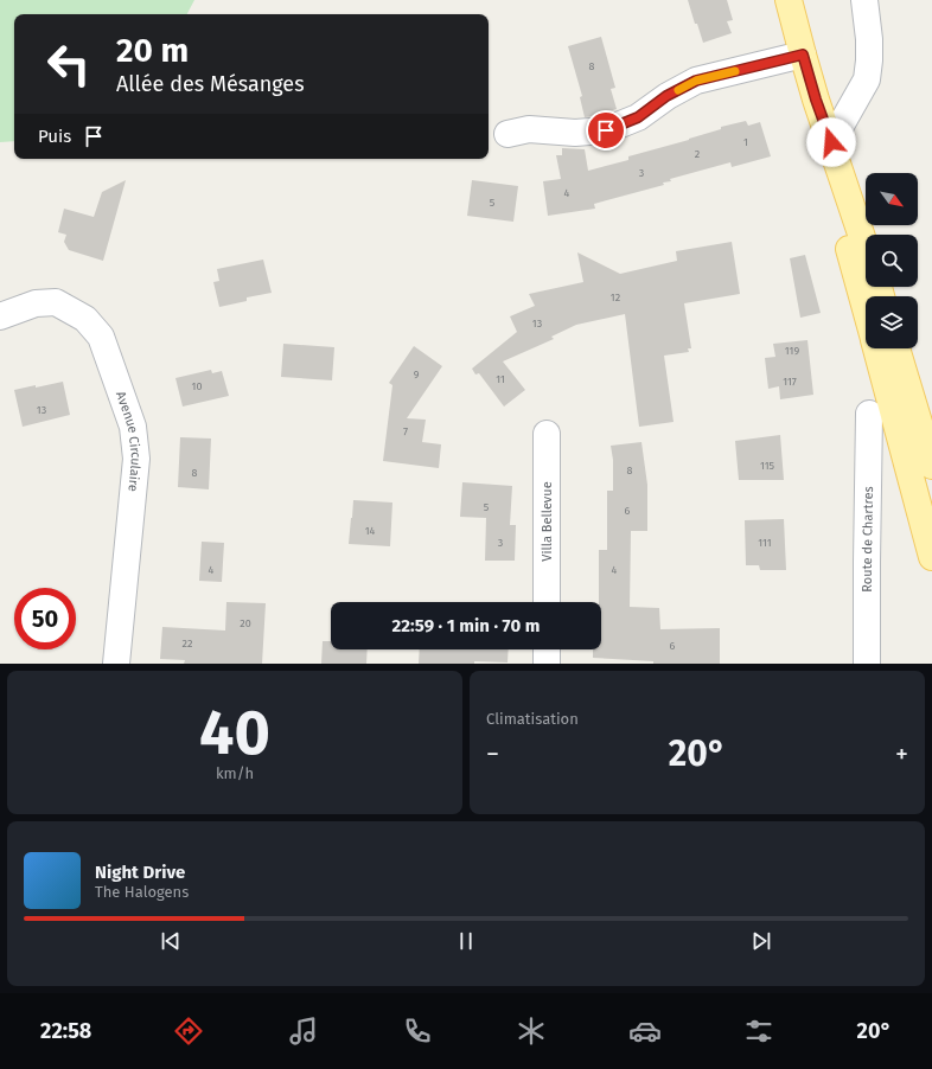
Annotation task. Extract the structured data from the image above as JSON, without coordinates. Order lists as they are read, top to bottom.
{
  "streets": {
    "street": ["Avenue Circulaire", "Villa Bellevue", "Route de Chartres"]
  },
  "house_numbers": [
    "8",
    "1",
    "2",
    "3",
    "4",
    "5",
    "12",
    "13",
    "119",
    "9",
    "11",
    "117",
    "10",
    "13",
    "7",
    "115",
    "8",
    "8",
    "5",
    "6",
    "14",
    "3",
    "111",
    "4",
    "4",
    "20",
    "22",
    "6"
  ],
  "north": "bottom right",
  "page": {
    "turn": ["20 m", "Allée des Mésanges"],
    "then": "Puis",
    "limit": "50",
    "trip": "22:59 · 1 min · 70 m",
    "tile": [
      ["40", "km/h"],
      "Climatisation"
    ],
    "heat": ["−", "20°", "+"],
    "song": ["Night Drive", "The Halogens"],
    "tabs": ["22:58", "20°"]
  }
}
